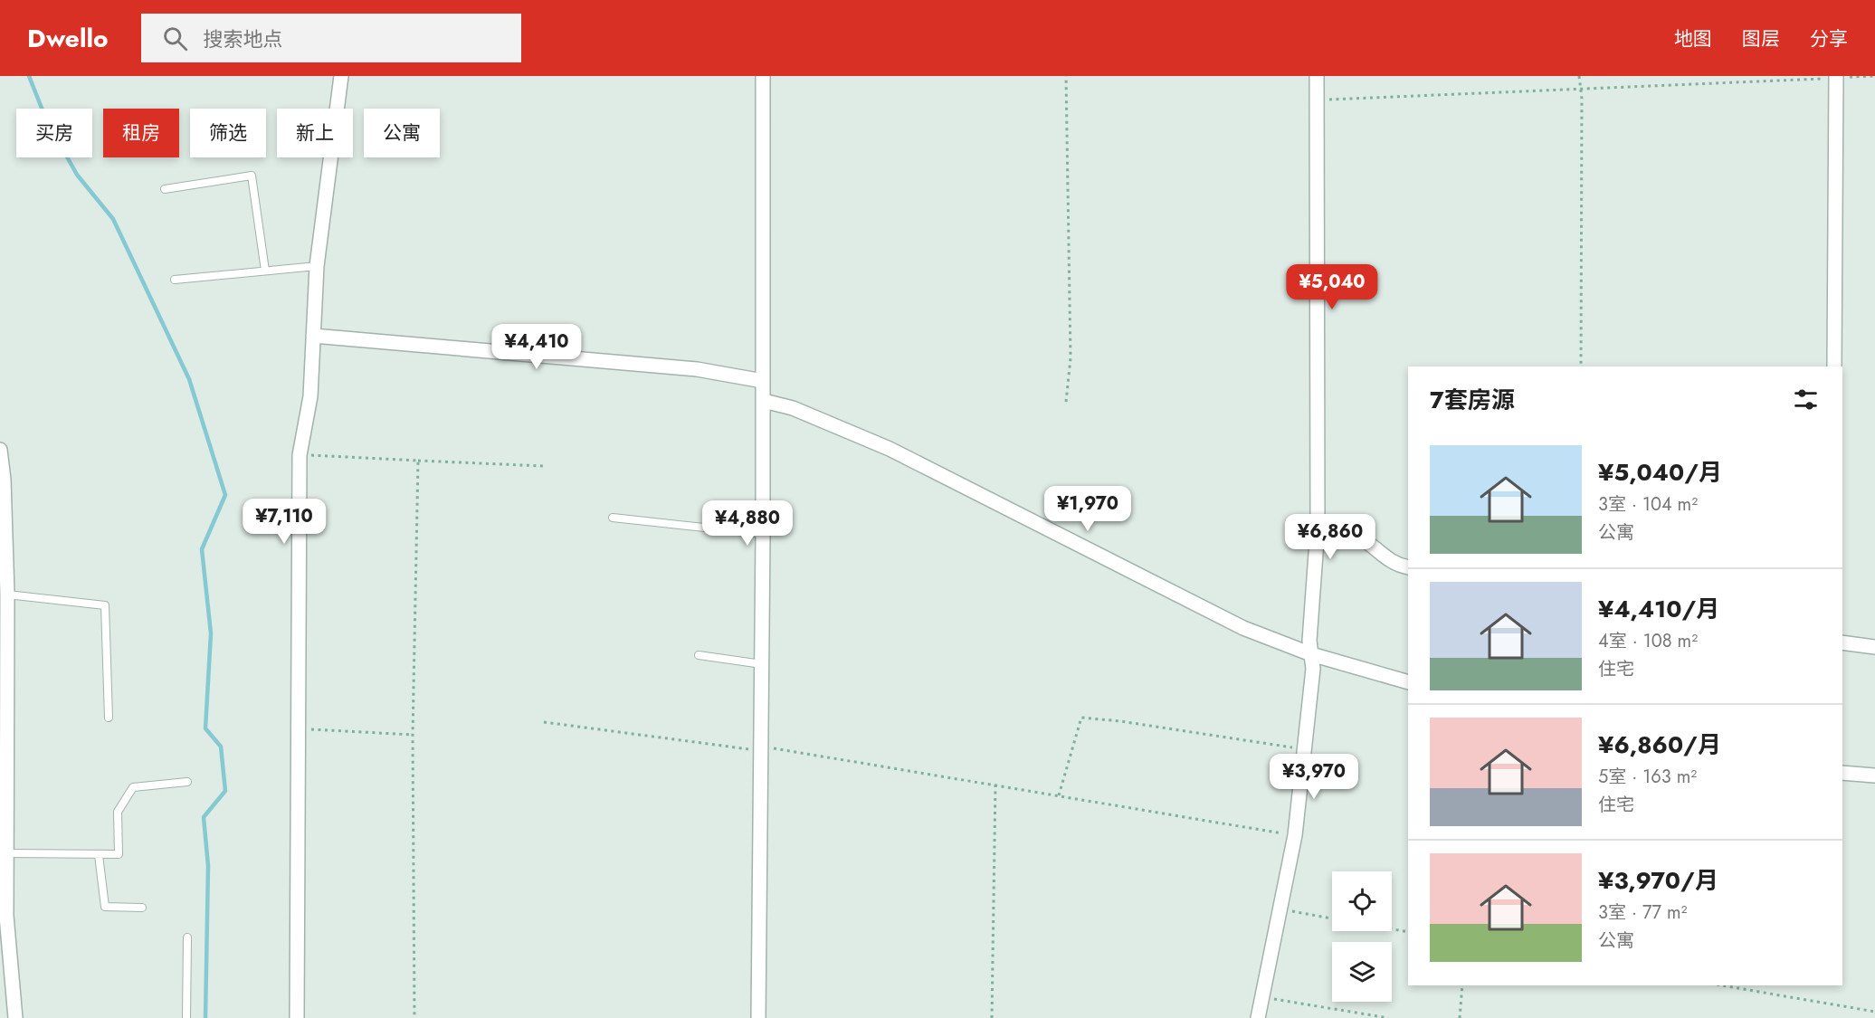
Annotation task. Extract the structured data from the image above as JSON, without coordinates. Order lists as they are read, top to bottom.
{
  "page": {
    "header": "Dwello",
    "search": "搜索地点",
    "nav": ["地图", "图层", "分享"],
    "chip": [
      "买房",
      "租房",
      "筛选",
      "新上",
      "公寓"
    ],
    "price": [
      "¥5,040",
      "¥4,410",
      "¥1,970",
      "¥7,110",
      "¥4,880",
      "¥6,860",
      "¥3,970"
    ],
    "heading": "7套房源",
    "list": [
      {
        "name": "¥5,040/月",
        "note": "3室 · 104 m² · 公寓"
      },
      {
        "name": "¥4,410/月",
        "note": "4室 · 108 m² · 住宅"
      },
      {
        "name": "¥6,860/月",
        "note": "5室 · 163 m² · 住宅"
      },
      {
        "name": "¥3,970/月",
        "note": "3室 · 77 m² · 公寓"
      }
    ]
  }
}
